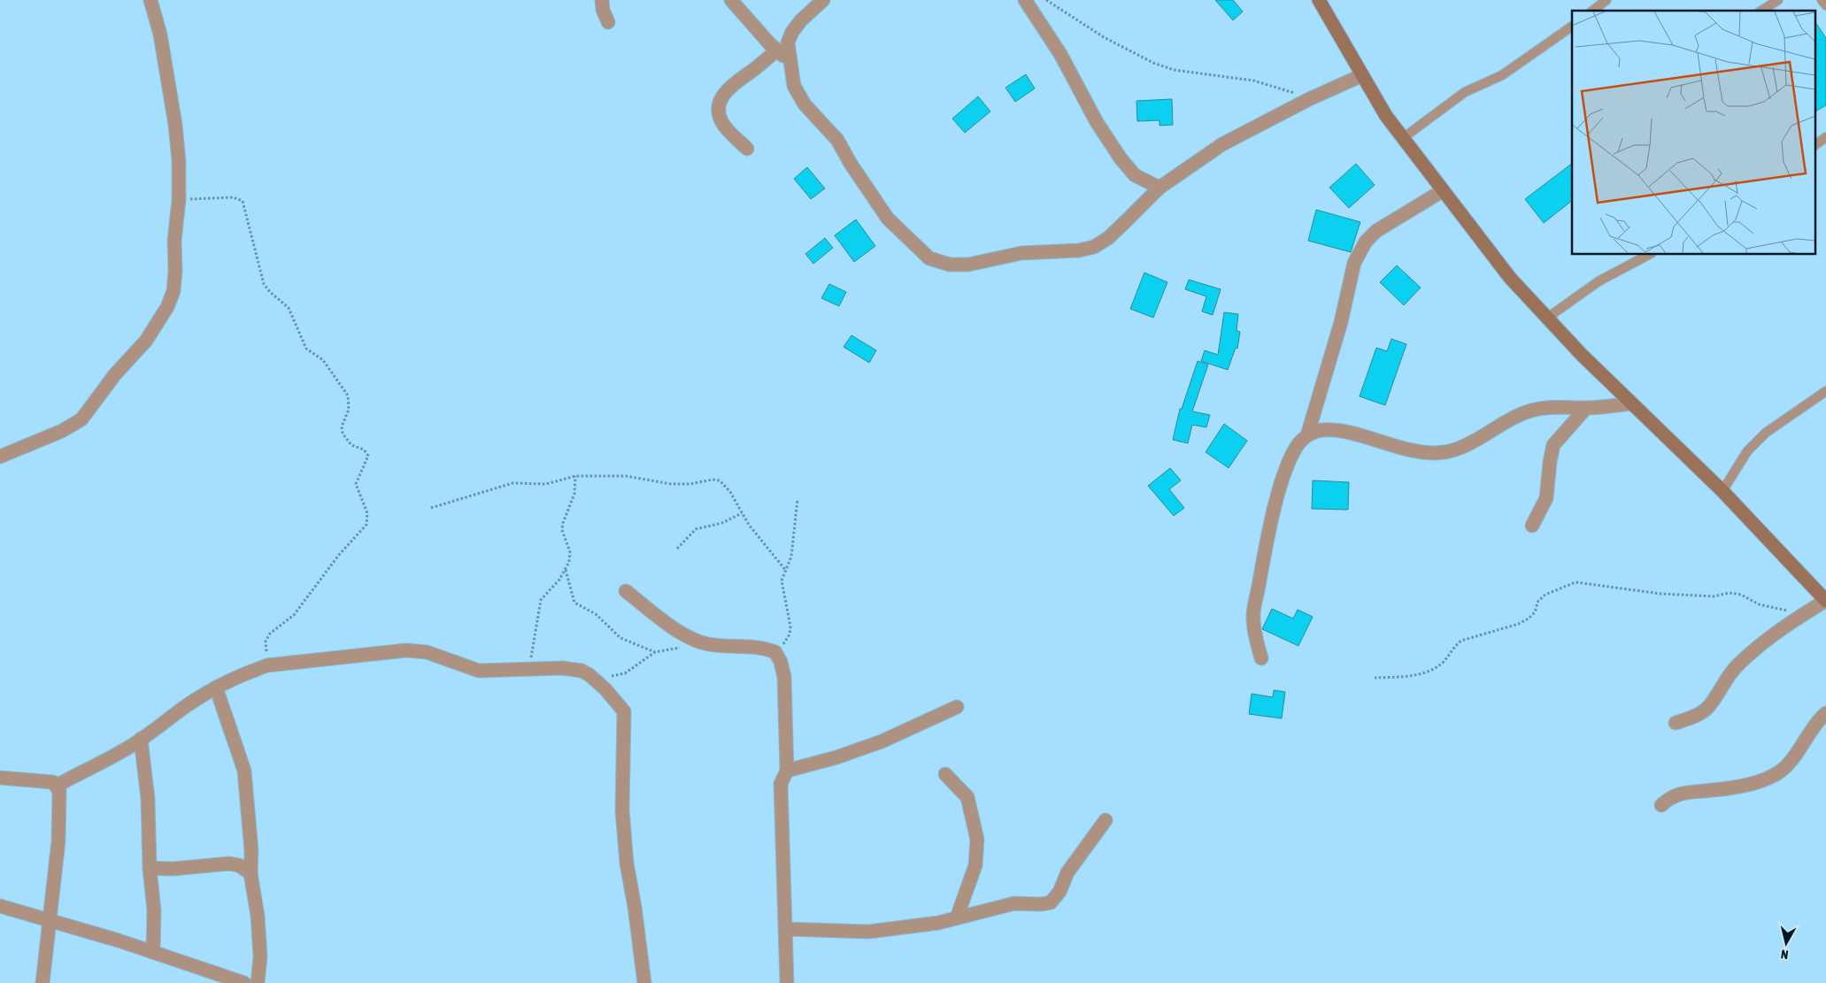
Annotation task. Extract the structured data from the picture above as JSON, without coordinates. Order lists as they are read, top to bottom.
{
  "north": "bottom"
}
